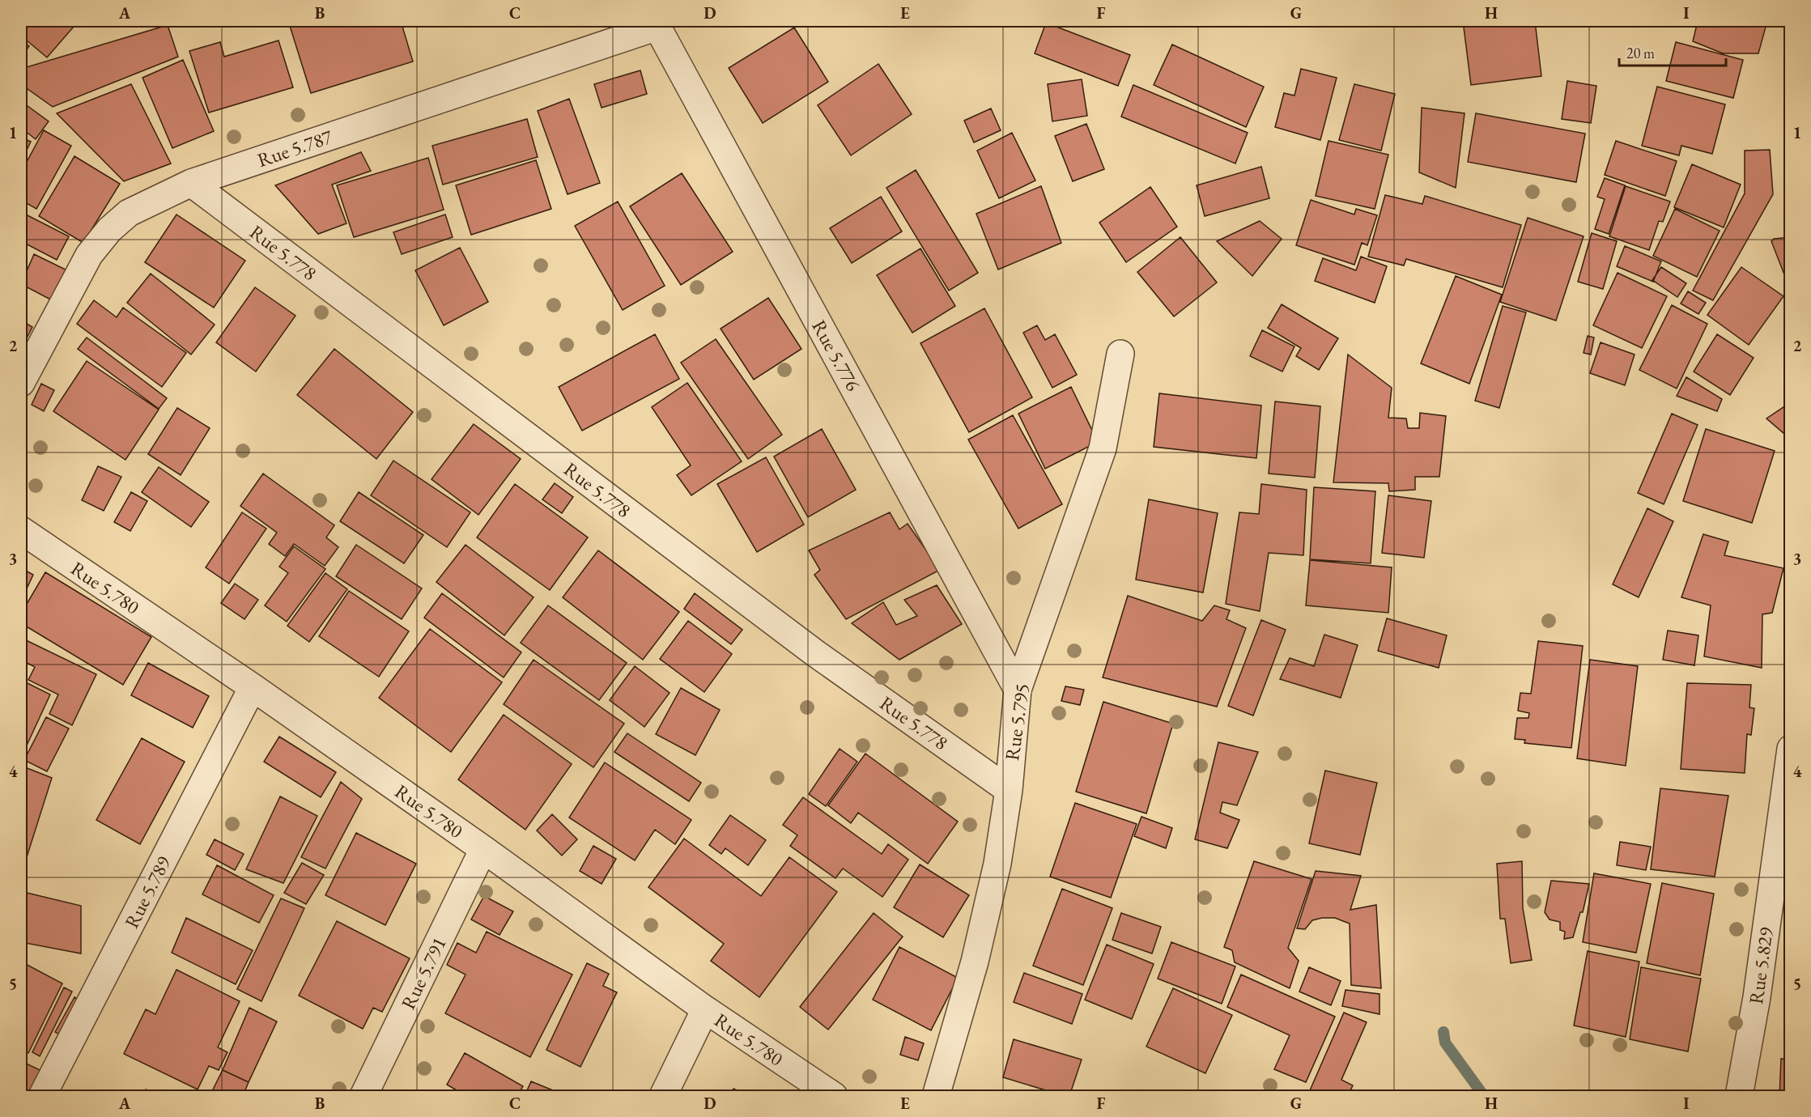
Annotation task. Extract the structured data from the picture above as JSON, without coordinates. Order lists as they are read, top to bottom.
{
  "streets": {
    "street": [
      "Rue 5.787",
      "Rue 5.778",
      "Rue 5.776",
      "Rue 5.780",
      "Rue 5.795",
      "Rue 5.789",
      "Rue 5.829",
      "Rue 5.791"
    ]
  },
  "crossings": [
    ["Rue 5.787", "Rue 5.778"],
    ["Rue 5.787", "Rue 5.776"],
    ["Rue 5.778", "Rue 5.795"],
    ["Rue 5.776", "Rue 5.795"],
    ["Rue 5.780", "Rue 5.789"],
    ["Rue 5.780", "Rue 5.791"]
  ],
  "scale_bar": "20 m",
  "grid": {
    "columns": [
      "A",
      "B",
      "C",
      "D",
      "E",
      "F",
      "G",
      "H",
      "I"
    ],
    "rows": [
      "1",
      "2",
      "3",
      "4",
      "5"
    ]
  }
}
